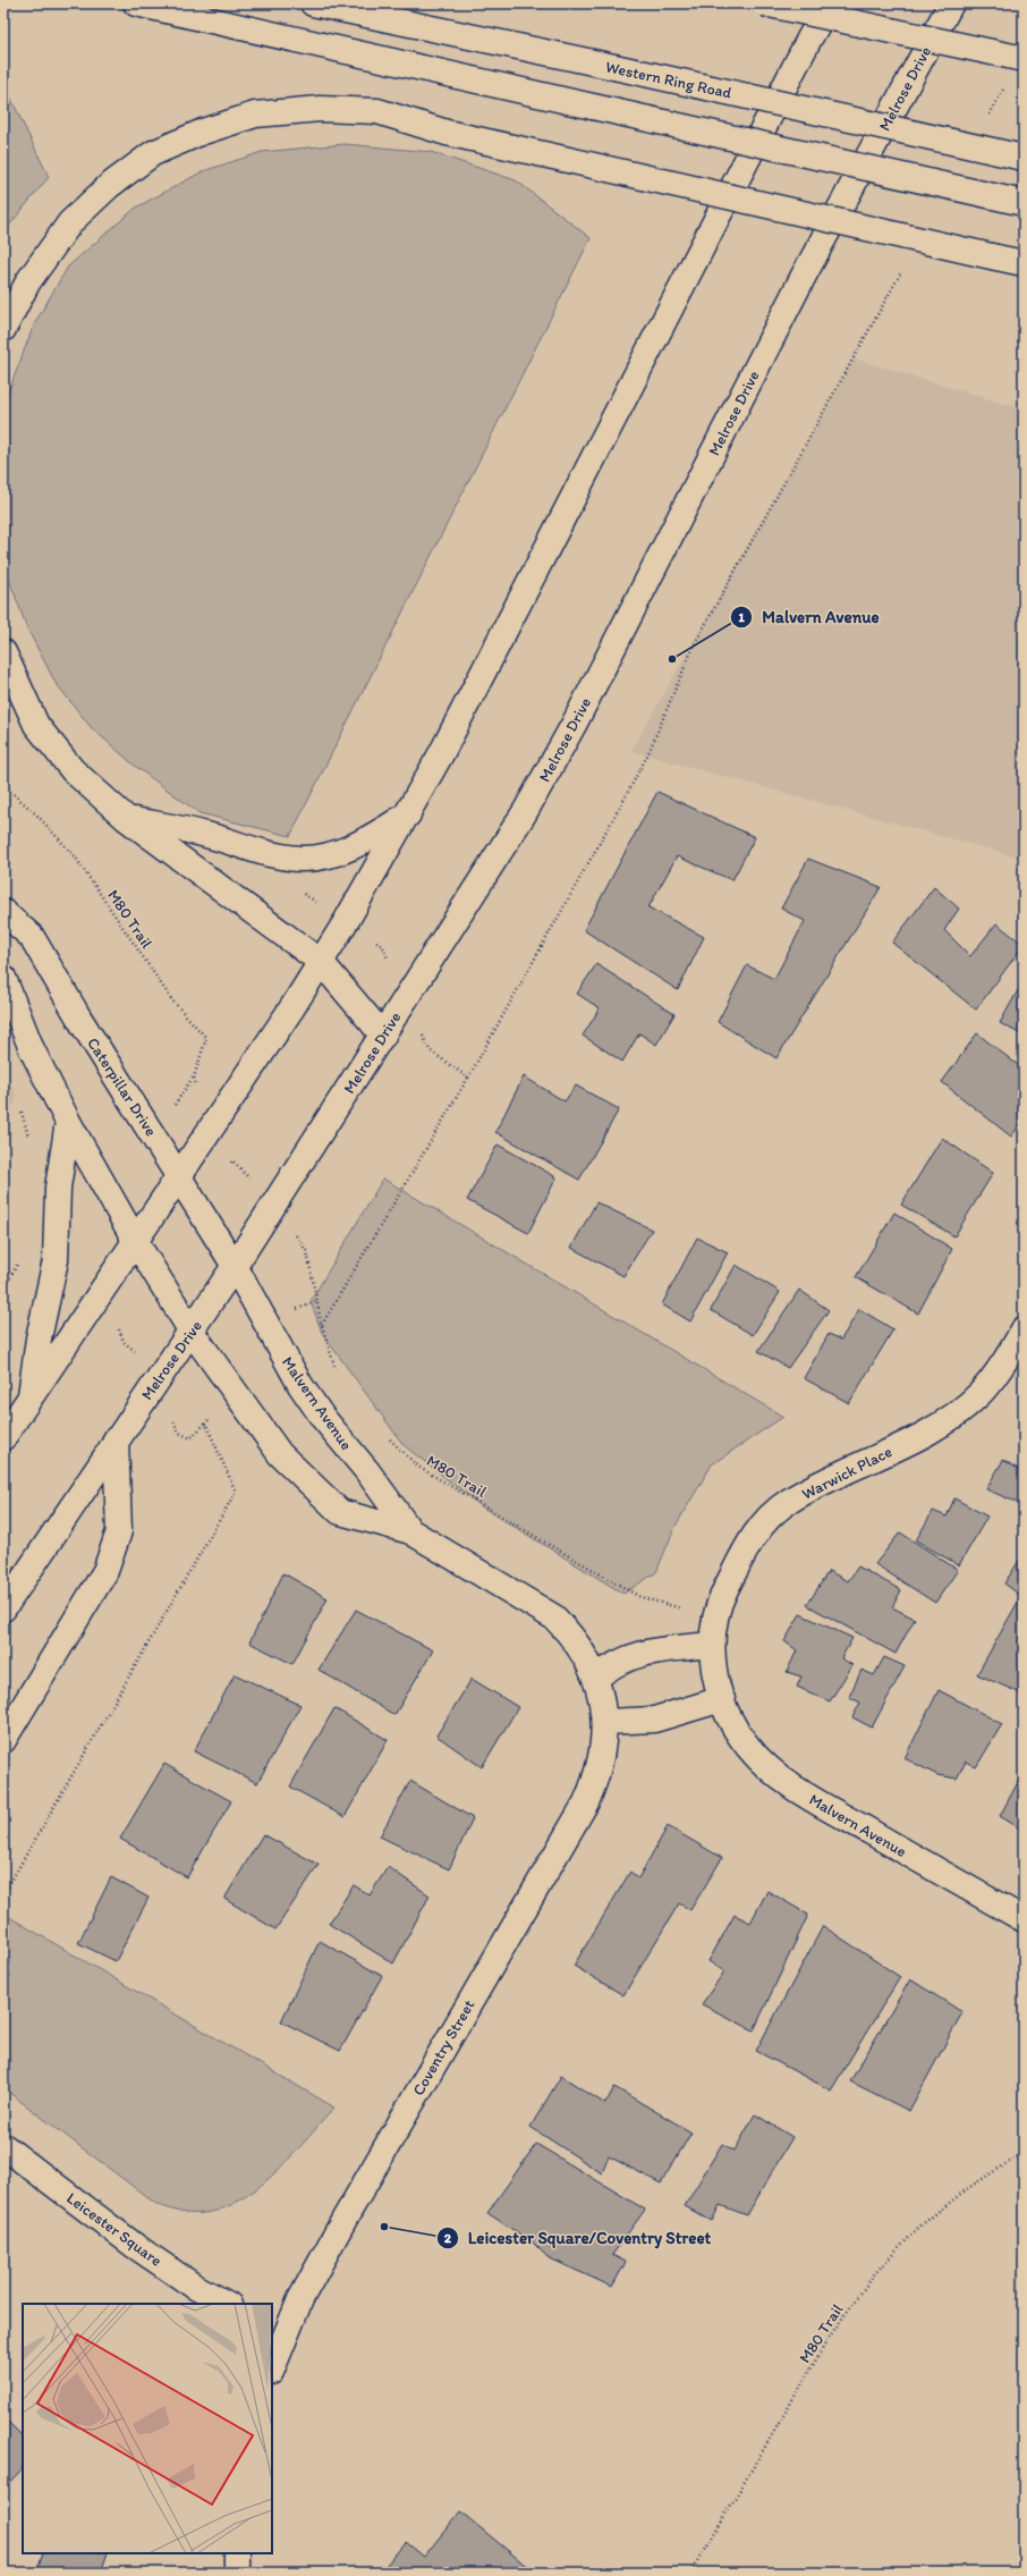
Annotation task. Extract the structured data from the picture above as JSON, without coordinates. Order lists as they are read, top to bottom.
{
  "streets": {
    "main road": [
      "Western Ring Road",
      "Melrose Drive",
      "Caterpillar Drive",
      "Malvern Avenue",
      "Warwick Place",
      "Coventry Street",
      "Leicester Square"
    ],
    "path": ["M80 Trail"]
  },
  "crossings": [
    ["Melrose Drive", "Caterpillar Drive"],
    ["Melrose Drive", "Malvern Avenue"],
    ["M80 Trail", "Warwick Place"],
    ["Caterpillar Drive", "Malvern Avenue"],
    ["Malvern Avenue", "Warwick Place"],
    ["Malvern Avenue", "Coventry Street"]
  ],
  "places": ["Malvern Avenue", "Leicester Square/Coventry Street"]
}
